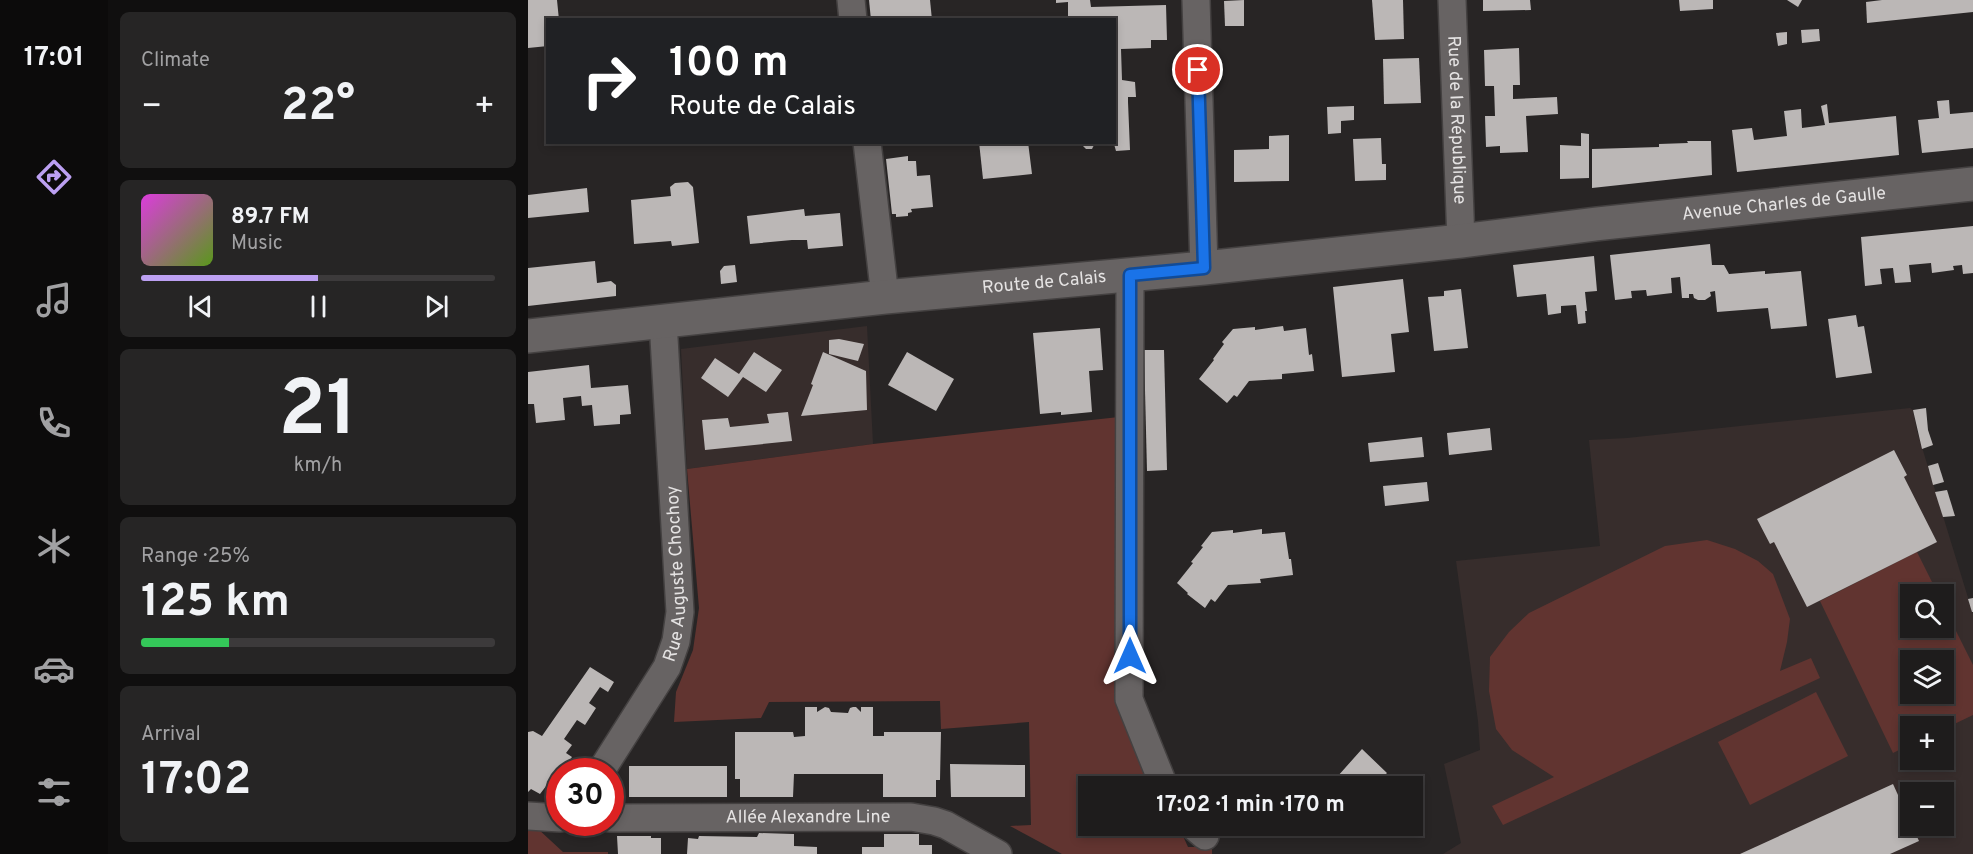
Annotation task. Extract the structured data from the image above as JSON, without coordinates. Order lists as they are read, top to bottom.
{
  "streets": {
    "main road": ["Avenue Charles de Gaulle", "Route de Calais"],
    "street": ["Rue de la République", "Rue Auguste Chochoy", "Allée Alexandre Line"]
  },
  "crossings": [
    ["Rue de la République", "Route de Calais"],
    ["Avenue Charles de Gaulle", "Route de Calais"],
    ["Route de Calais", "Rue Auguste Chochoy"]
  ],
  "page": {
    "tabs": "17:01",
    "tile": [
      "Climate",
      ["21", "km/h"],
      ["Range · 25%", "125 km"],
      ["Arrival", "17:02"]
    ],
    "turn": ["100 m", "Route de Calais"],
    "heat": ["−", "22°", "+"],
    "song": ["89.7 FM", "Music"],
    "map_buttons": ["+", "−"],
    "limit": "30",
    "trip": "17:02 · 1 min · 170 m"
  }
}
